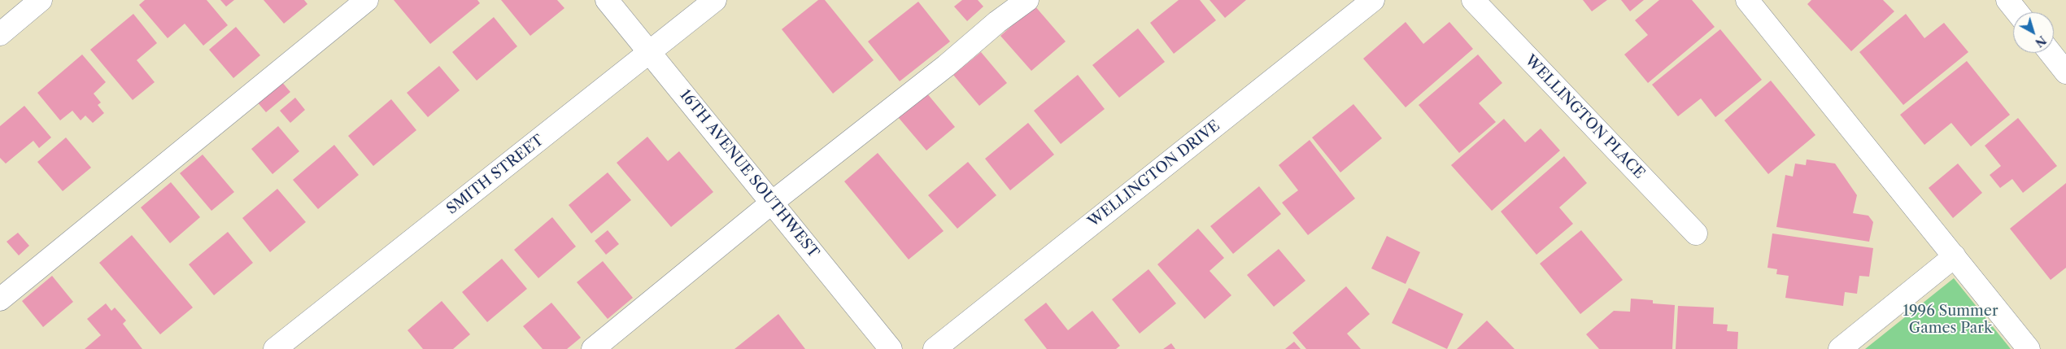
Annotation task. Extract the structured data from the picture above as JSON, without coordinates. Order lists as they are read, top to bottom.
{
  "streets": {
    "street": [
      "WELLINGTON PLACE",
      "16TH AVENUE SOUTHWEST",
      "WELLINGTON DRIVE",
      "SMITH STREET"
    ]
  },
  "crossings": [
    ["16TH AVENUE SOUTHWEST", "SMITH STREET"]
  ],
  "parks": ["1996 Summer Games Park"],
  "north": "bottom right"
}
